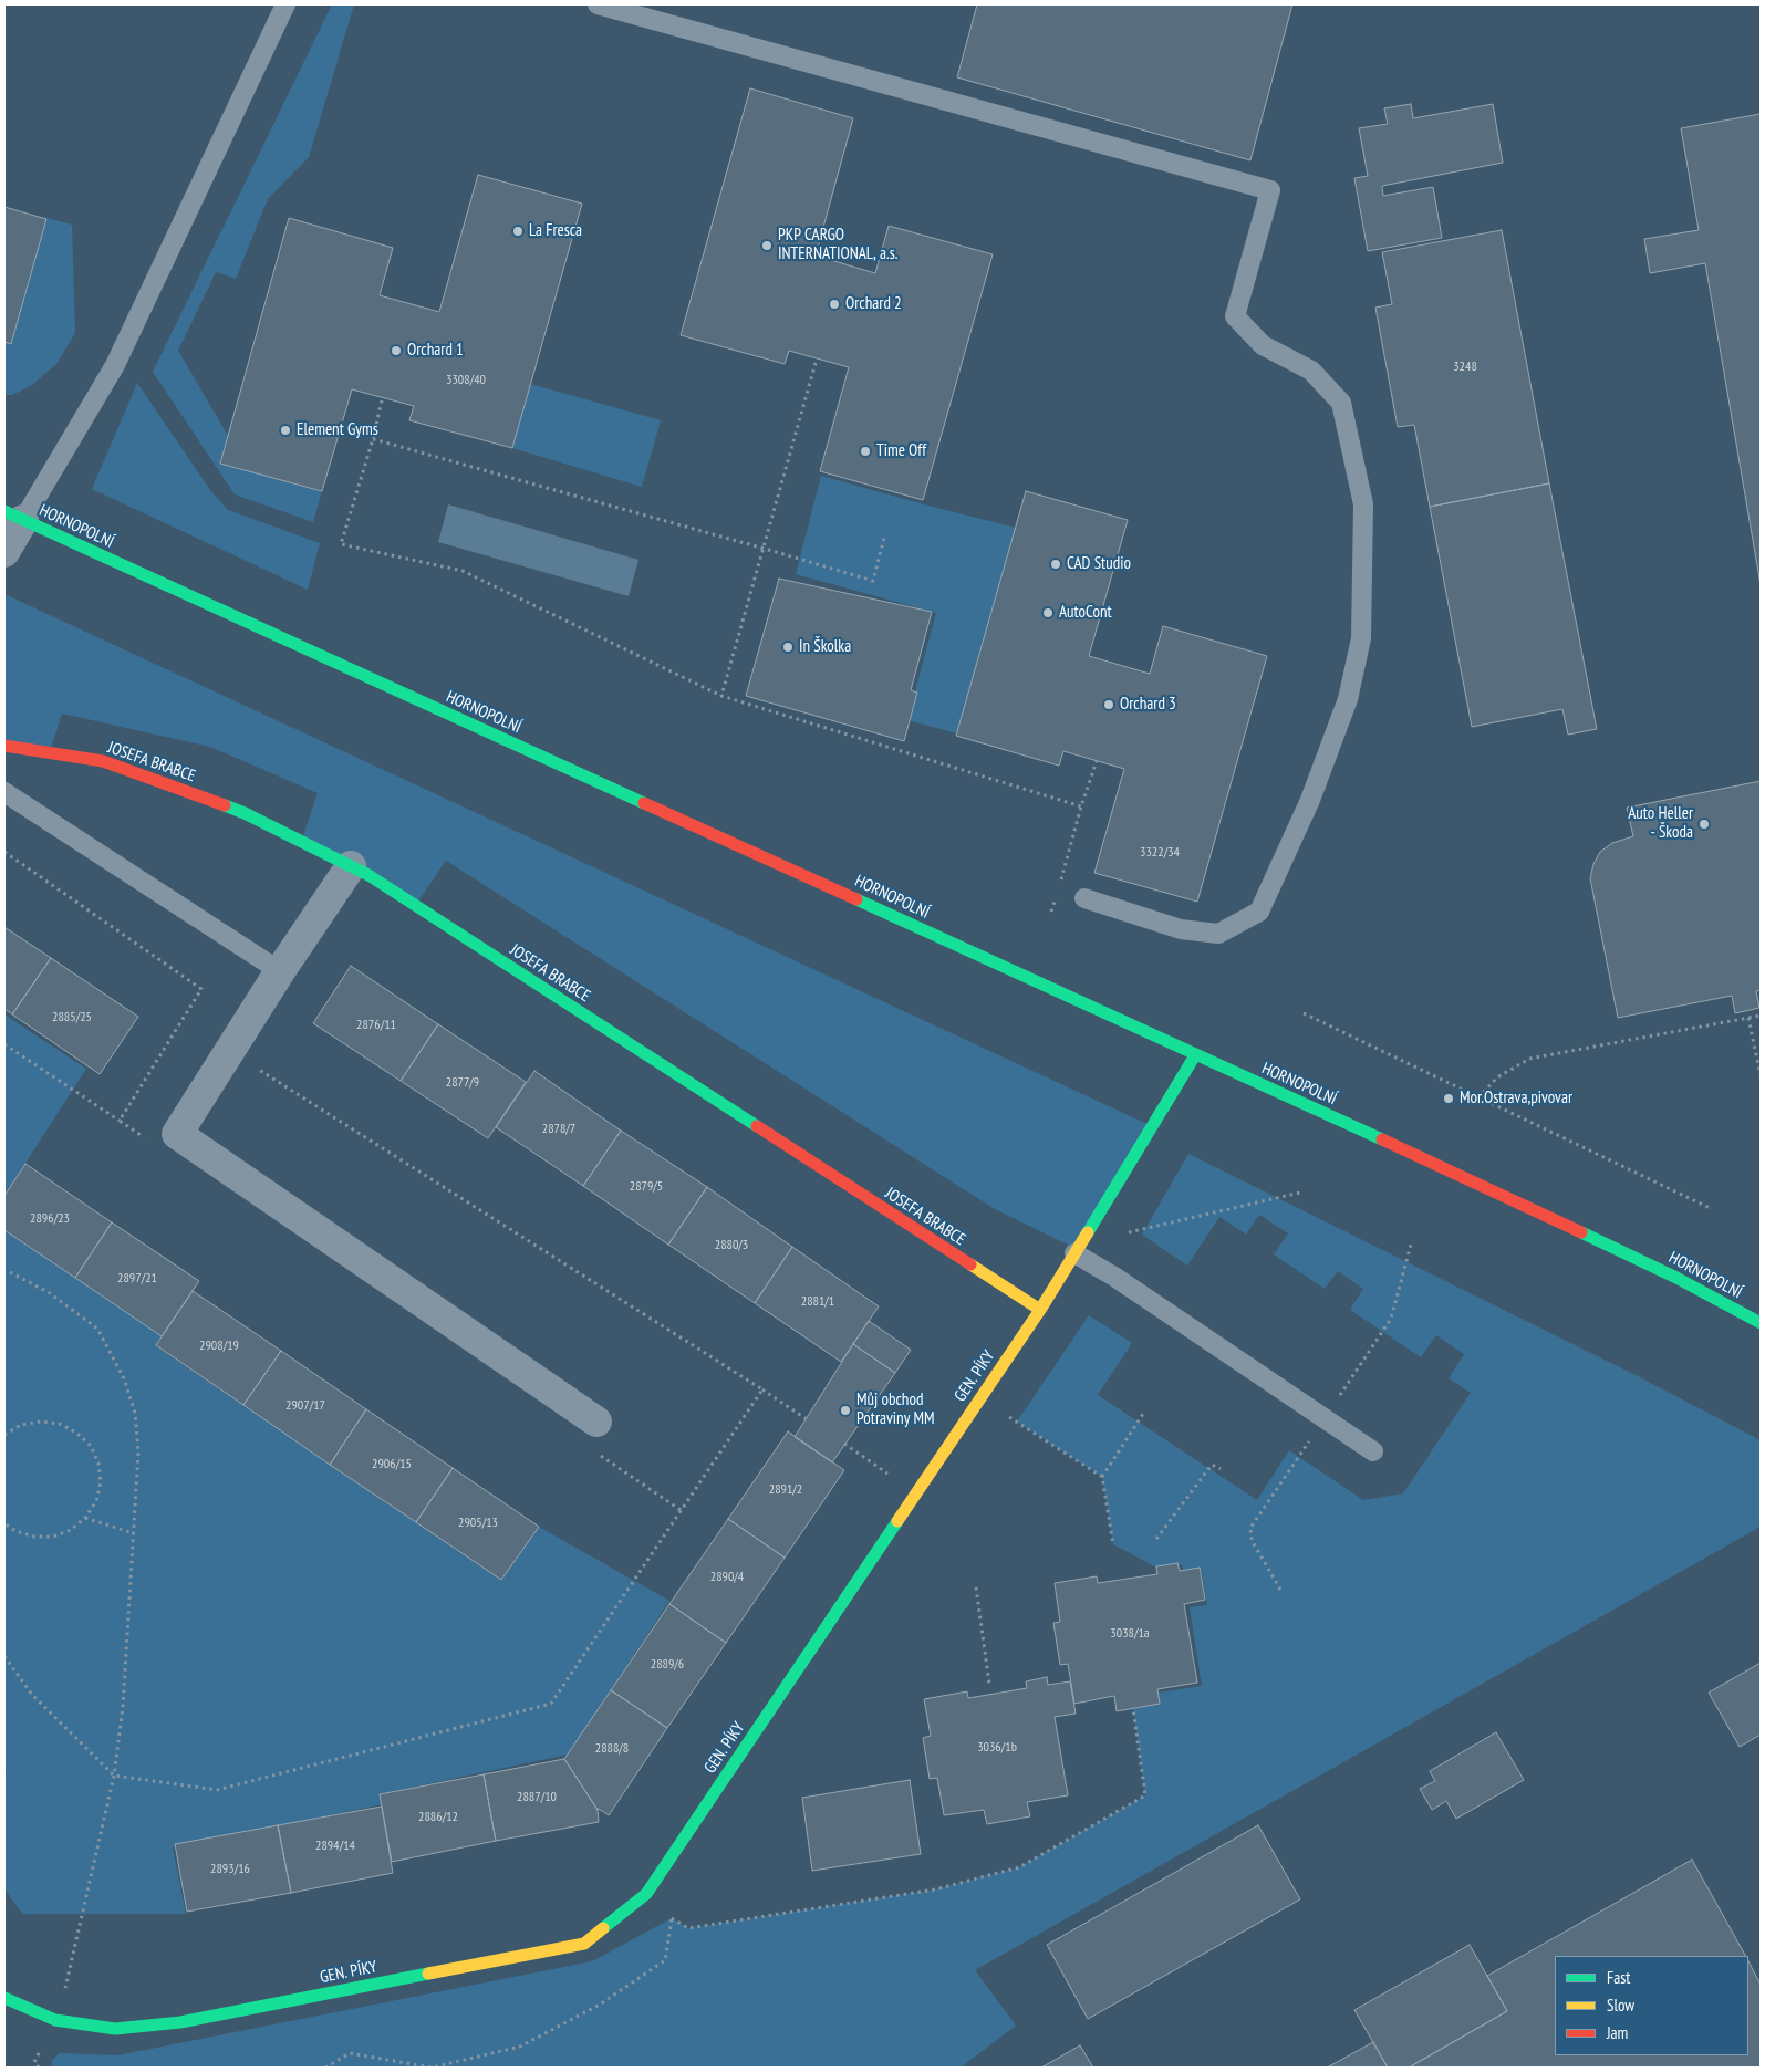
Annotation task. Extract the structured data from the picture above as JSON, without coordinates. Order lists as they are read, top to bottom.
{
  "streets": {
    "street": ["HORNOPOLNÍ", "JOSEFA BRABCE", "GEN. PÍKY"]
  },
  "crossings": [
    ["HORNOPOLNÍ", "GEN. PÍKY"],
    ["JOSEFA BRABCE", "GEN. PÍKY"]
  ],
  "places": [
    "La Fresca",
    "PKP CARGO INTERNATIONAL, a.s.",
    "Orchard 2",
    "Orchard 1",
    "Element Gyms",
    "Time Off",
    "CAD Studio",
    "AutoCont",
    "In Školka",
    "Orchard 3",
    "Auto Heller - Škoda",
    "Mor.Ostrava,pivovar",
    "Můj obchod Potraviny MM"
  ],
  "house_numbers": [
    "3248",
    "3308/40",
    "3322/34",
    "2885/25",
    "2876/11",
    "2877/9",
    "2878/7",
    "2879/5",
    "2896/23",
    "2880/3",
    "2897/21",
    "2881/1",
    "2908/19",
    "2907/17",
    "2906/15",
    "2891/2",
    "2905/13",
    "2890/4",
    "3038/1a",
    "2889/6",
    "3036/1b",
    "2888/8",
    "2887/10",
    "2886/12",
    "2894/14",
    "2893/16"
  ],
  "legend": ["Fast", "Slow", "Jam"]
}
